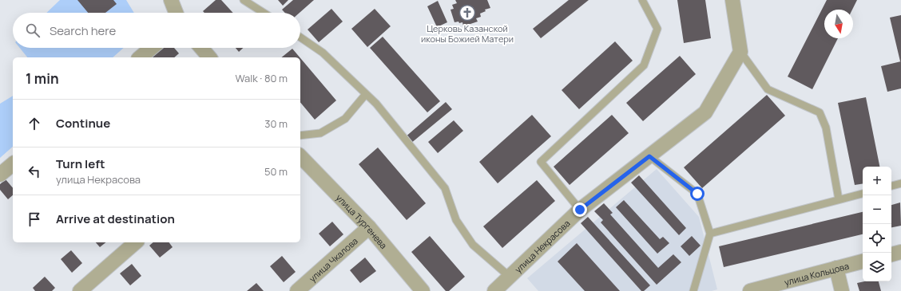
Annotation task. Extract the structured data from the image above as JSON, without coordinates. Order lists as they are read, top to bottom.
{
  "streets": {
    "street": [
      "улица Тургенева",
      "улица Некрасова",
      "улица Чкалова",
      "улица Кольцова"
    ]
  },
  "crossings": [
    ["улица Тургенева", "улица Чкалова"]
  ],
  "places": {
    "church": ["Церковь Казанской иконы Божией Матери"]
  },
  "north": "bottom",
  "page": {
    "search": "Search here",
    "heading": ["1 min", "Walk · 80 m"],
    "list": [
      ["Continue", "30 m"],
      ["Turn left", "улица Некрасова", "50 m"],
      "Arrive at destination"
    ],
    "map_buttons": ["+", "−"]
  }
}
